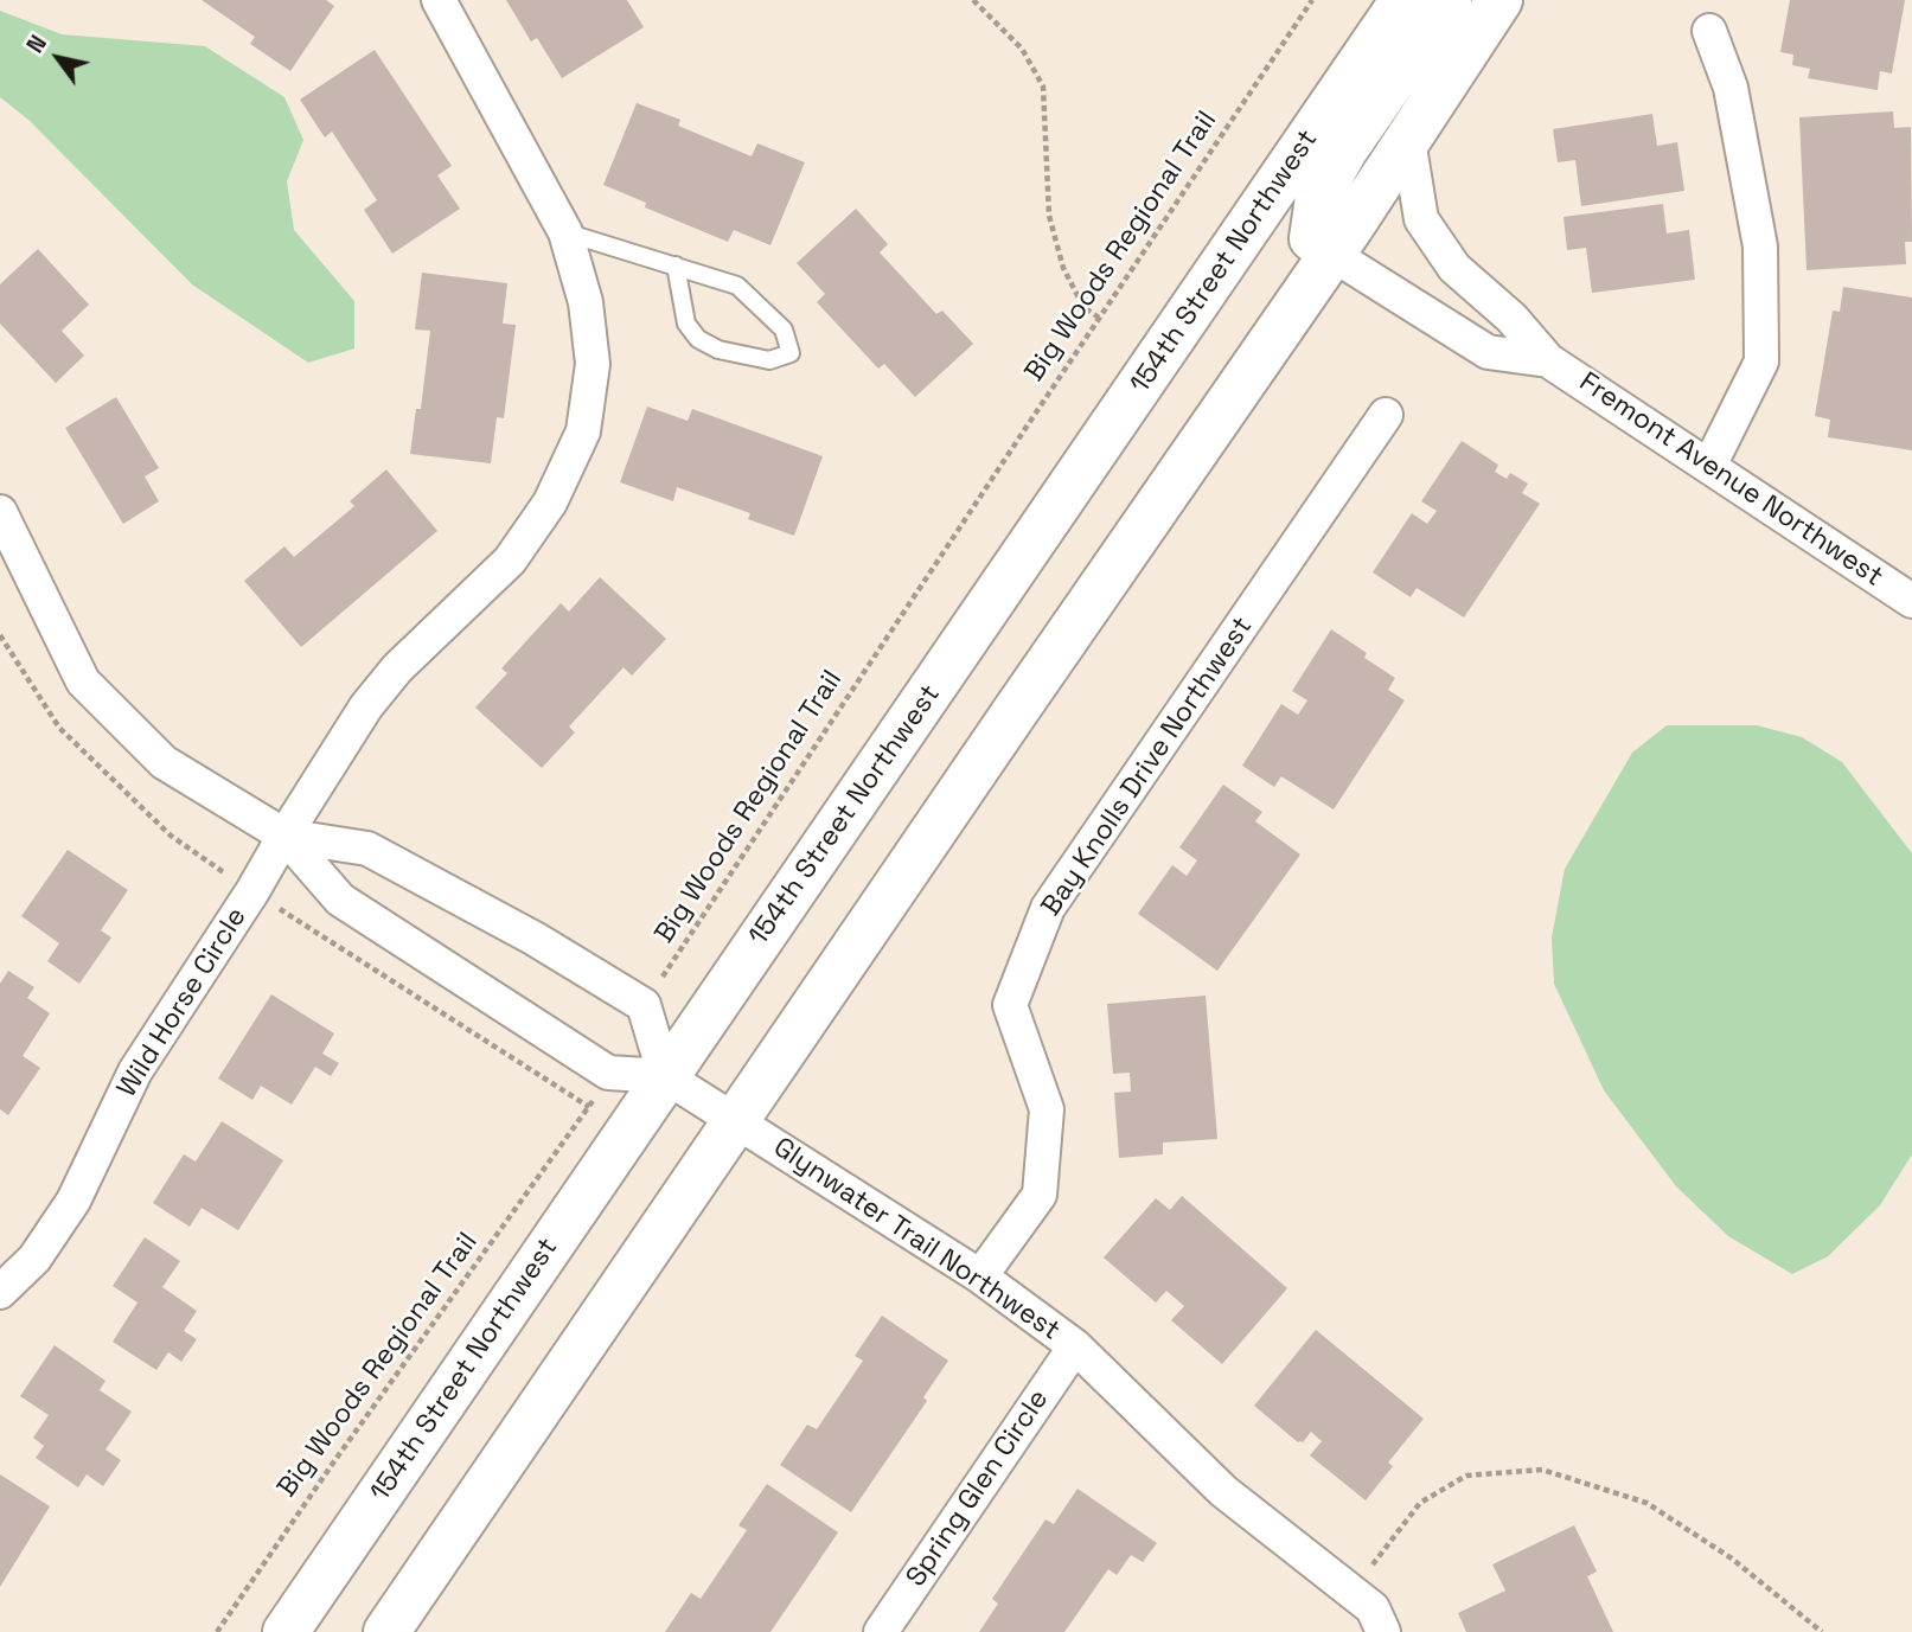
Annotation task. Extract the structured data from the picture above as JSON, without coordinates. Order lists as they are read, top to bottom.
{
  "streets": {
    "street": [
      "154th Street Northwest",
      "Fremont Avenue Northwest",
      "Bay Knolls Drive Northwest",
      "Wild Horse Circle",
      "Glynwater Trail Northwest",
      "Spring Glen Circle"
    ],
    "path": ["Big Woods Regional Trail"]
  },
  "crossings": [
    ["154th Street Northwest", "Glynwater Trail Northwest"],
    ["Bay Knolls Drive Northwest", "Glynwater Trail Northwest"],
    ["Glynwater Trail Northwest", "Spring Glen Circle"]
  ],
  "north": "top left"
}
